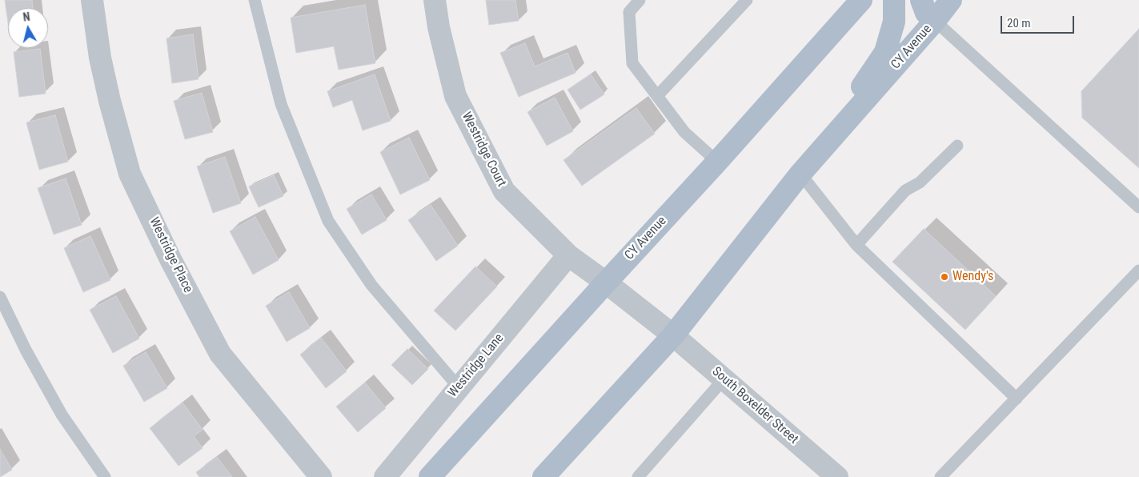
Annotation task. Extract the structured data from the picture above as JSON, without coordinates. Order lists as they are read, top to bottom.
{
  "streets": {
    "main road": ["CY Avenue"],
    "street": [
      "Westridge Court",
      "Westridge Place",
      "Westridge Lane",
      "South Boxelder Street"
    ]
  },
  "crossings": [
    ["CY Avenue", "Westridge Court"],
    ["CY Avenue", "South Boxelder Street"],
    ["Westridge Court", "Westridge Lane"],
    ["Westridge Court", "South Boxelder Street"]
  ],
  "places": ["Wendy's"],
  "scale_bar": "20 m",
  "north": "top"
}
